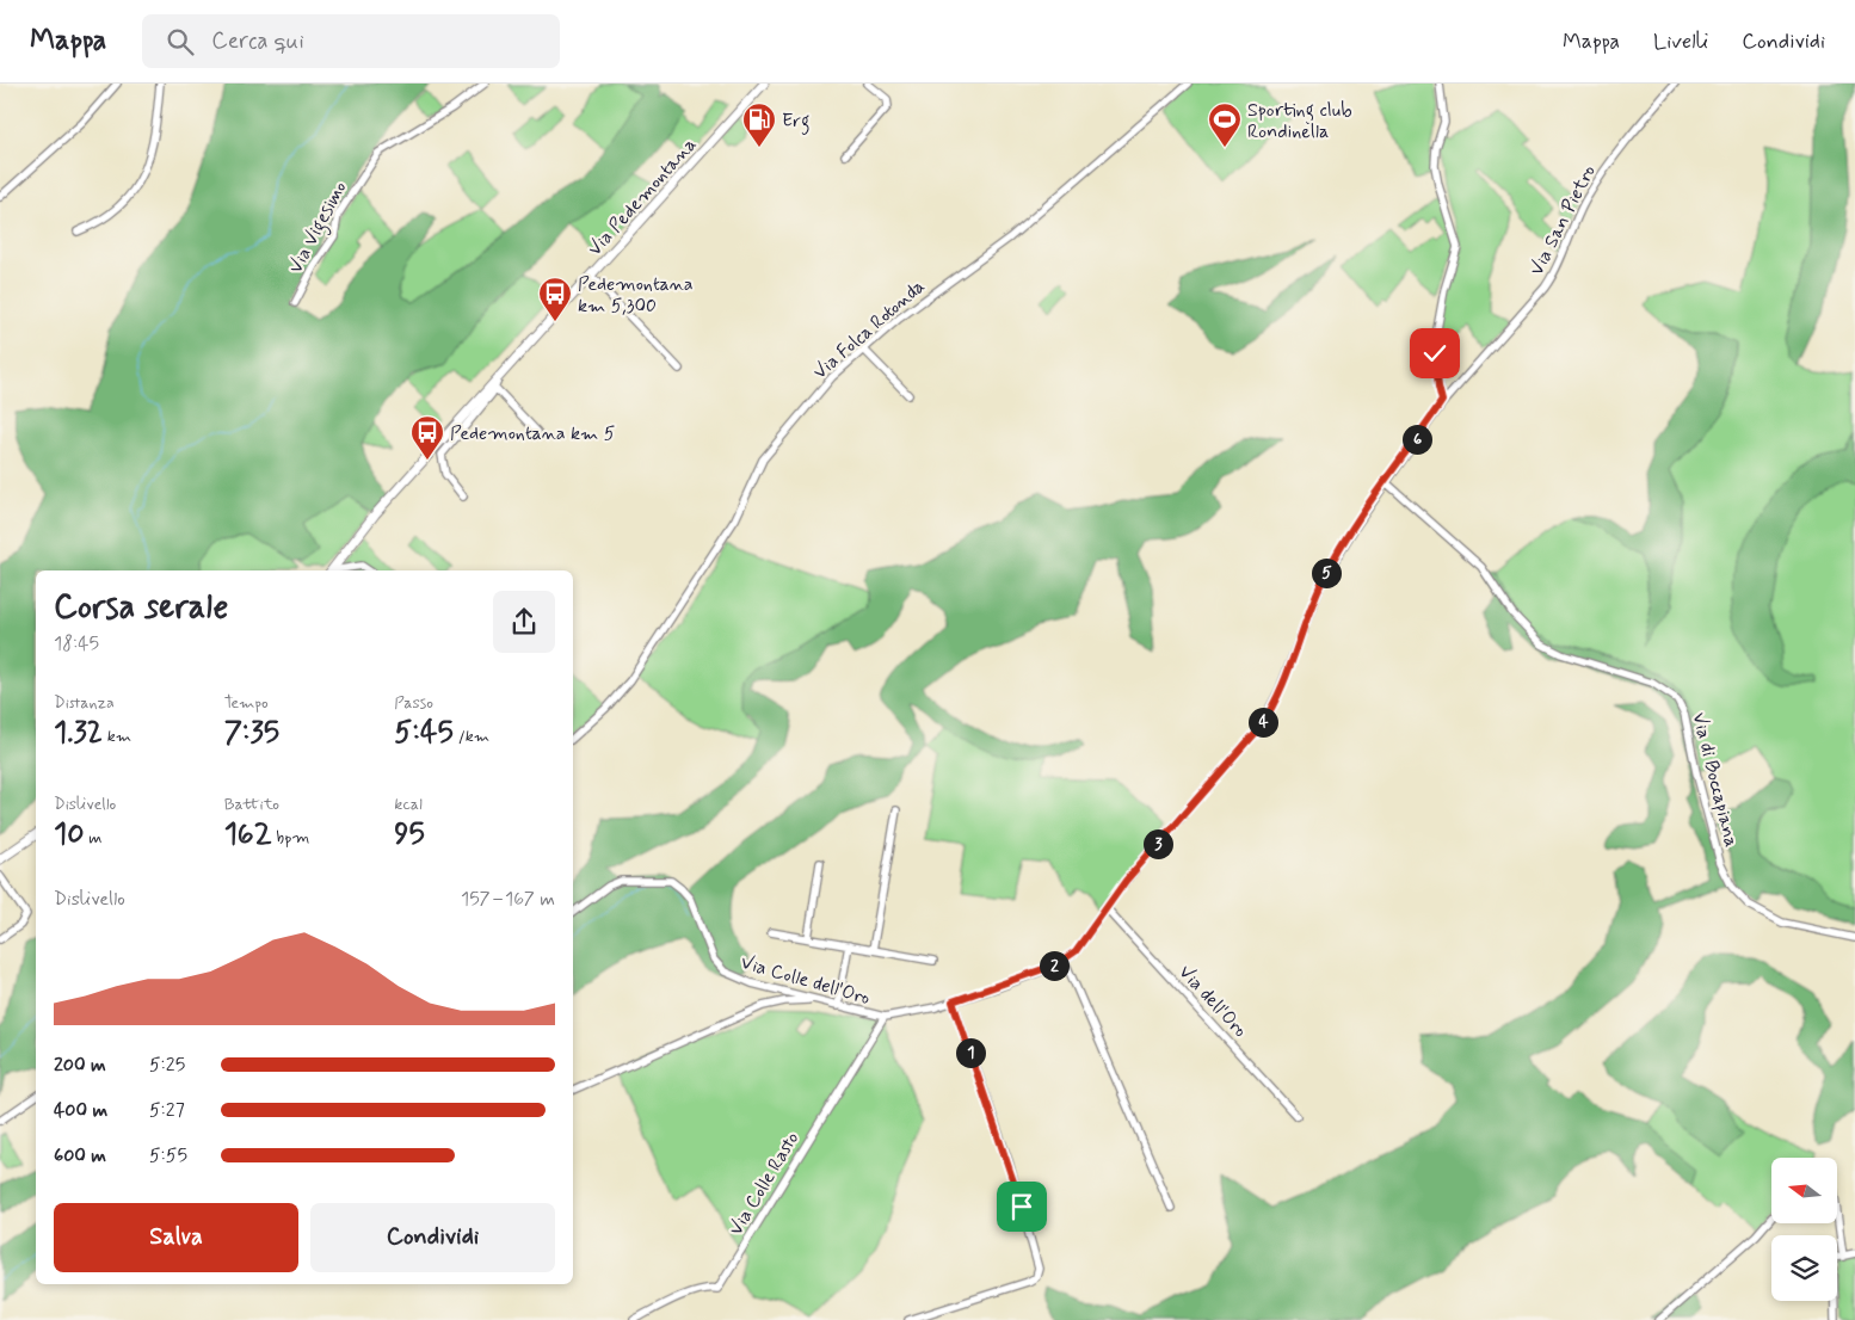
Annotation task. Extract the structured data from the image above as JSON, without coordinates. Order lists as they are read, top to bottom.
{
  "streets": {
    "street": [
      "Via Pedemontana",
      "Via San Pietro",
      "Via Vigesimo",
      "Via Folca Rotonda",
      "Via di Boccapiana",
      "Via Colle dell'Oro",
      "Via dell'Oro",
      "Via Colle Rasto"
    ]
  },
  "crossings": [
    ["Via San Pietro", "Via di Boccapiana"],
    ["Via San Pietro", "Via Colle dell'Oro"],
    ["Via di Boccapiana", "Via Colle dell'Oro"],
    ["Via Colle dell'Oro", "Via dell'Oro"],
    ["Via Colle dell'Oro", "Via Colle Rasto"]
  ],
  "places": {
    "fuel station": ["Erg"],
    "sports": ["Sporting club Rondinella"],
    "bus stop": ["Pedemontana km 5,300", "Pedemontana km 5"]
  },
  "north": "left",
  "page": {
    "header": "Mappa",
    "search": "Cerca qui",
    "nav": ["Mappa", "Livelli", "Condividi"],
    "pins": [
      "6",
      "5",
      "4",
      "3",
      "2",
      "1"
    ],
    "heading": ["Corsa serale", "18:45"],
    "stats": [
      ["Distanza", "1.32 km"],
      ["Tempo", "7:35"],
      ["Passo", "5:45 /km"],
      ["Dislivello", "10 m"],
      ["Battito", "162 bpm"],
      ["kcal", "95"]
    ],
    "chart": ["Dislivello", "157–167 m"],
    "list": [
      {
        "name": "200 m",
        "note": "5:25"
      },
      {
        "name": "400 m",
        "note": "5:27"
      },
      {
        "name": "600 m",
        "note": "5:55"
      }
    ],
    "buttons": ["Salva", "Condividi"]
  }
}
